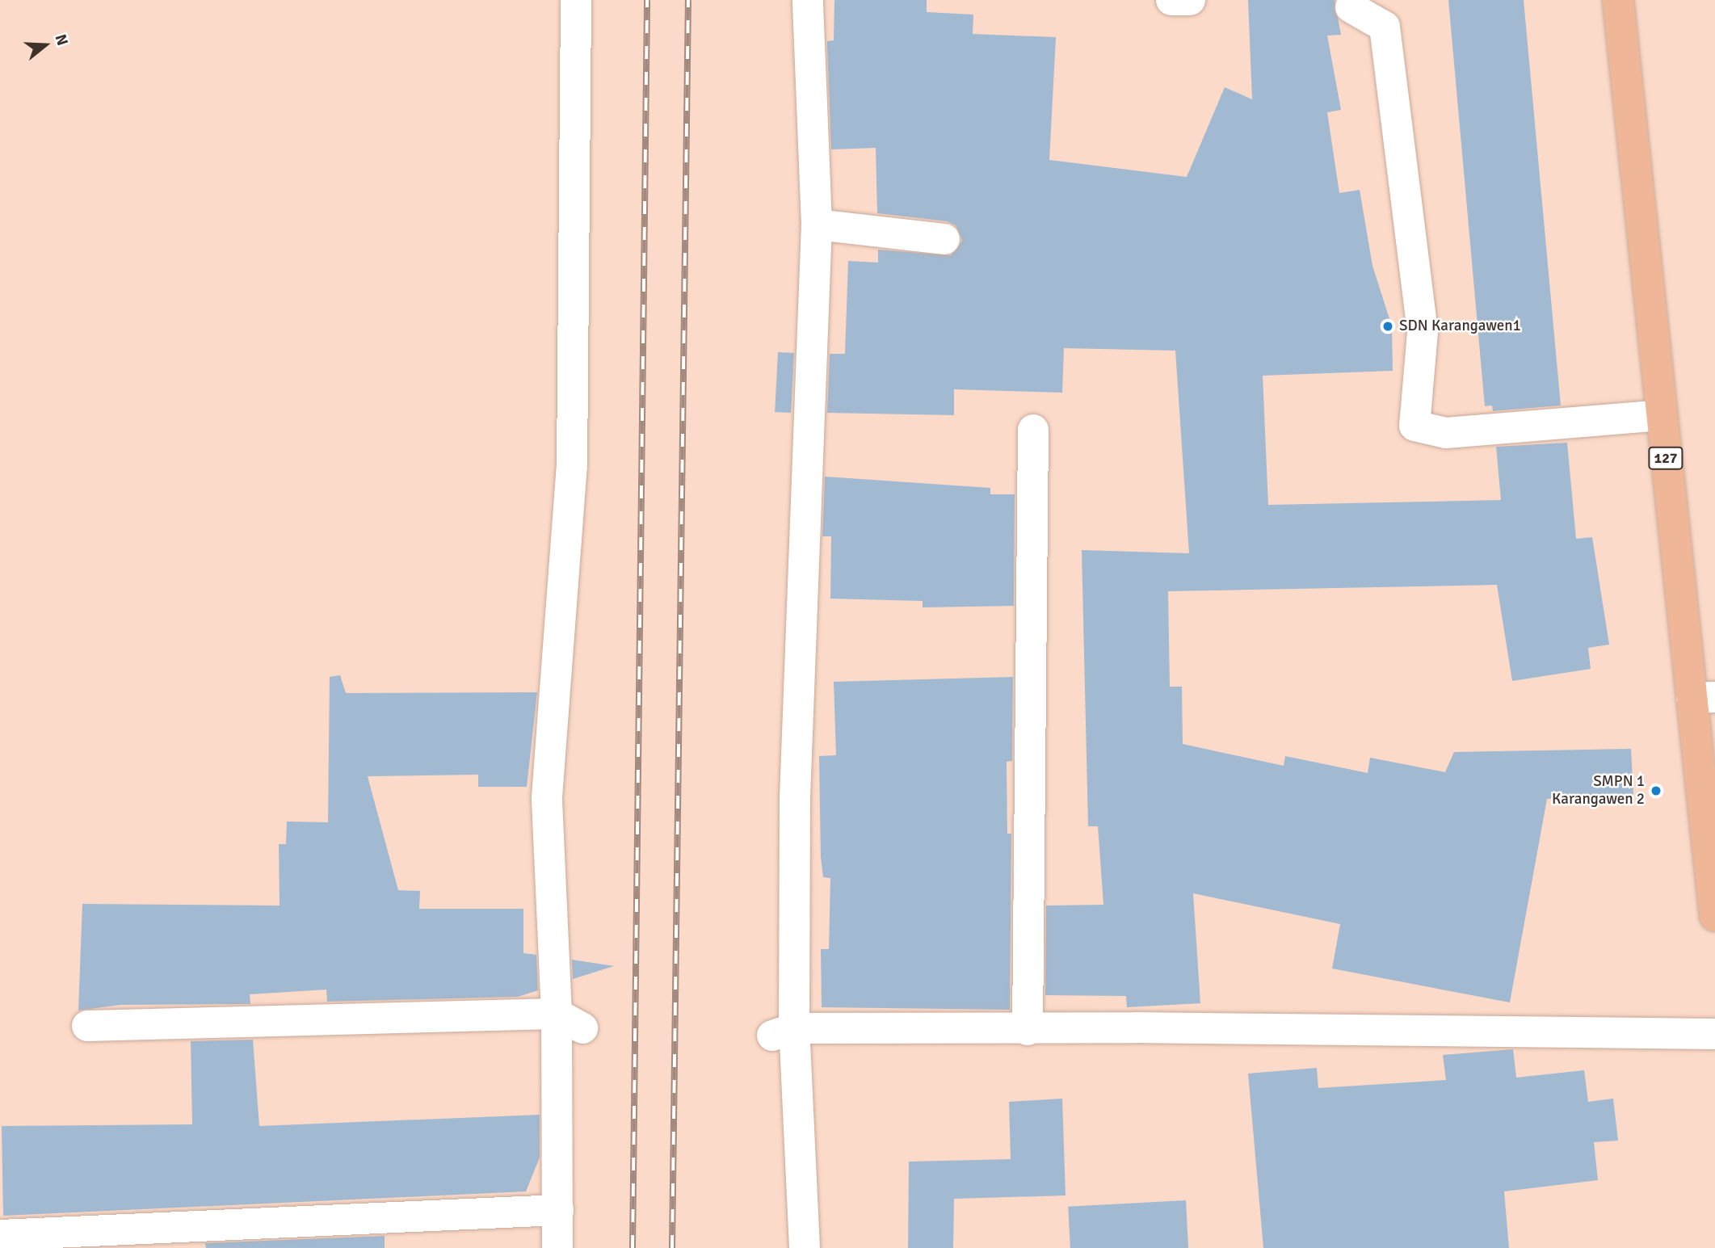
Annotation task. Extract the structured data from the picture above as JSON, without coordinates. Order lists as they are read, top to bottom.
{
  "streets": {
    "main road": ["127"]
  },
  "places": ["SDN Karangawen1", "SMPN 1 Karangawen 2"],
  "north": "right"
}
